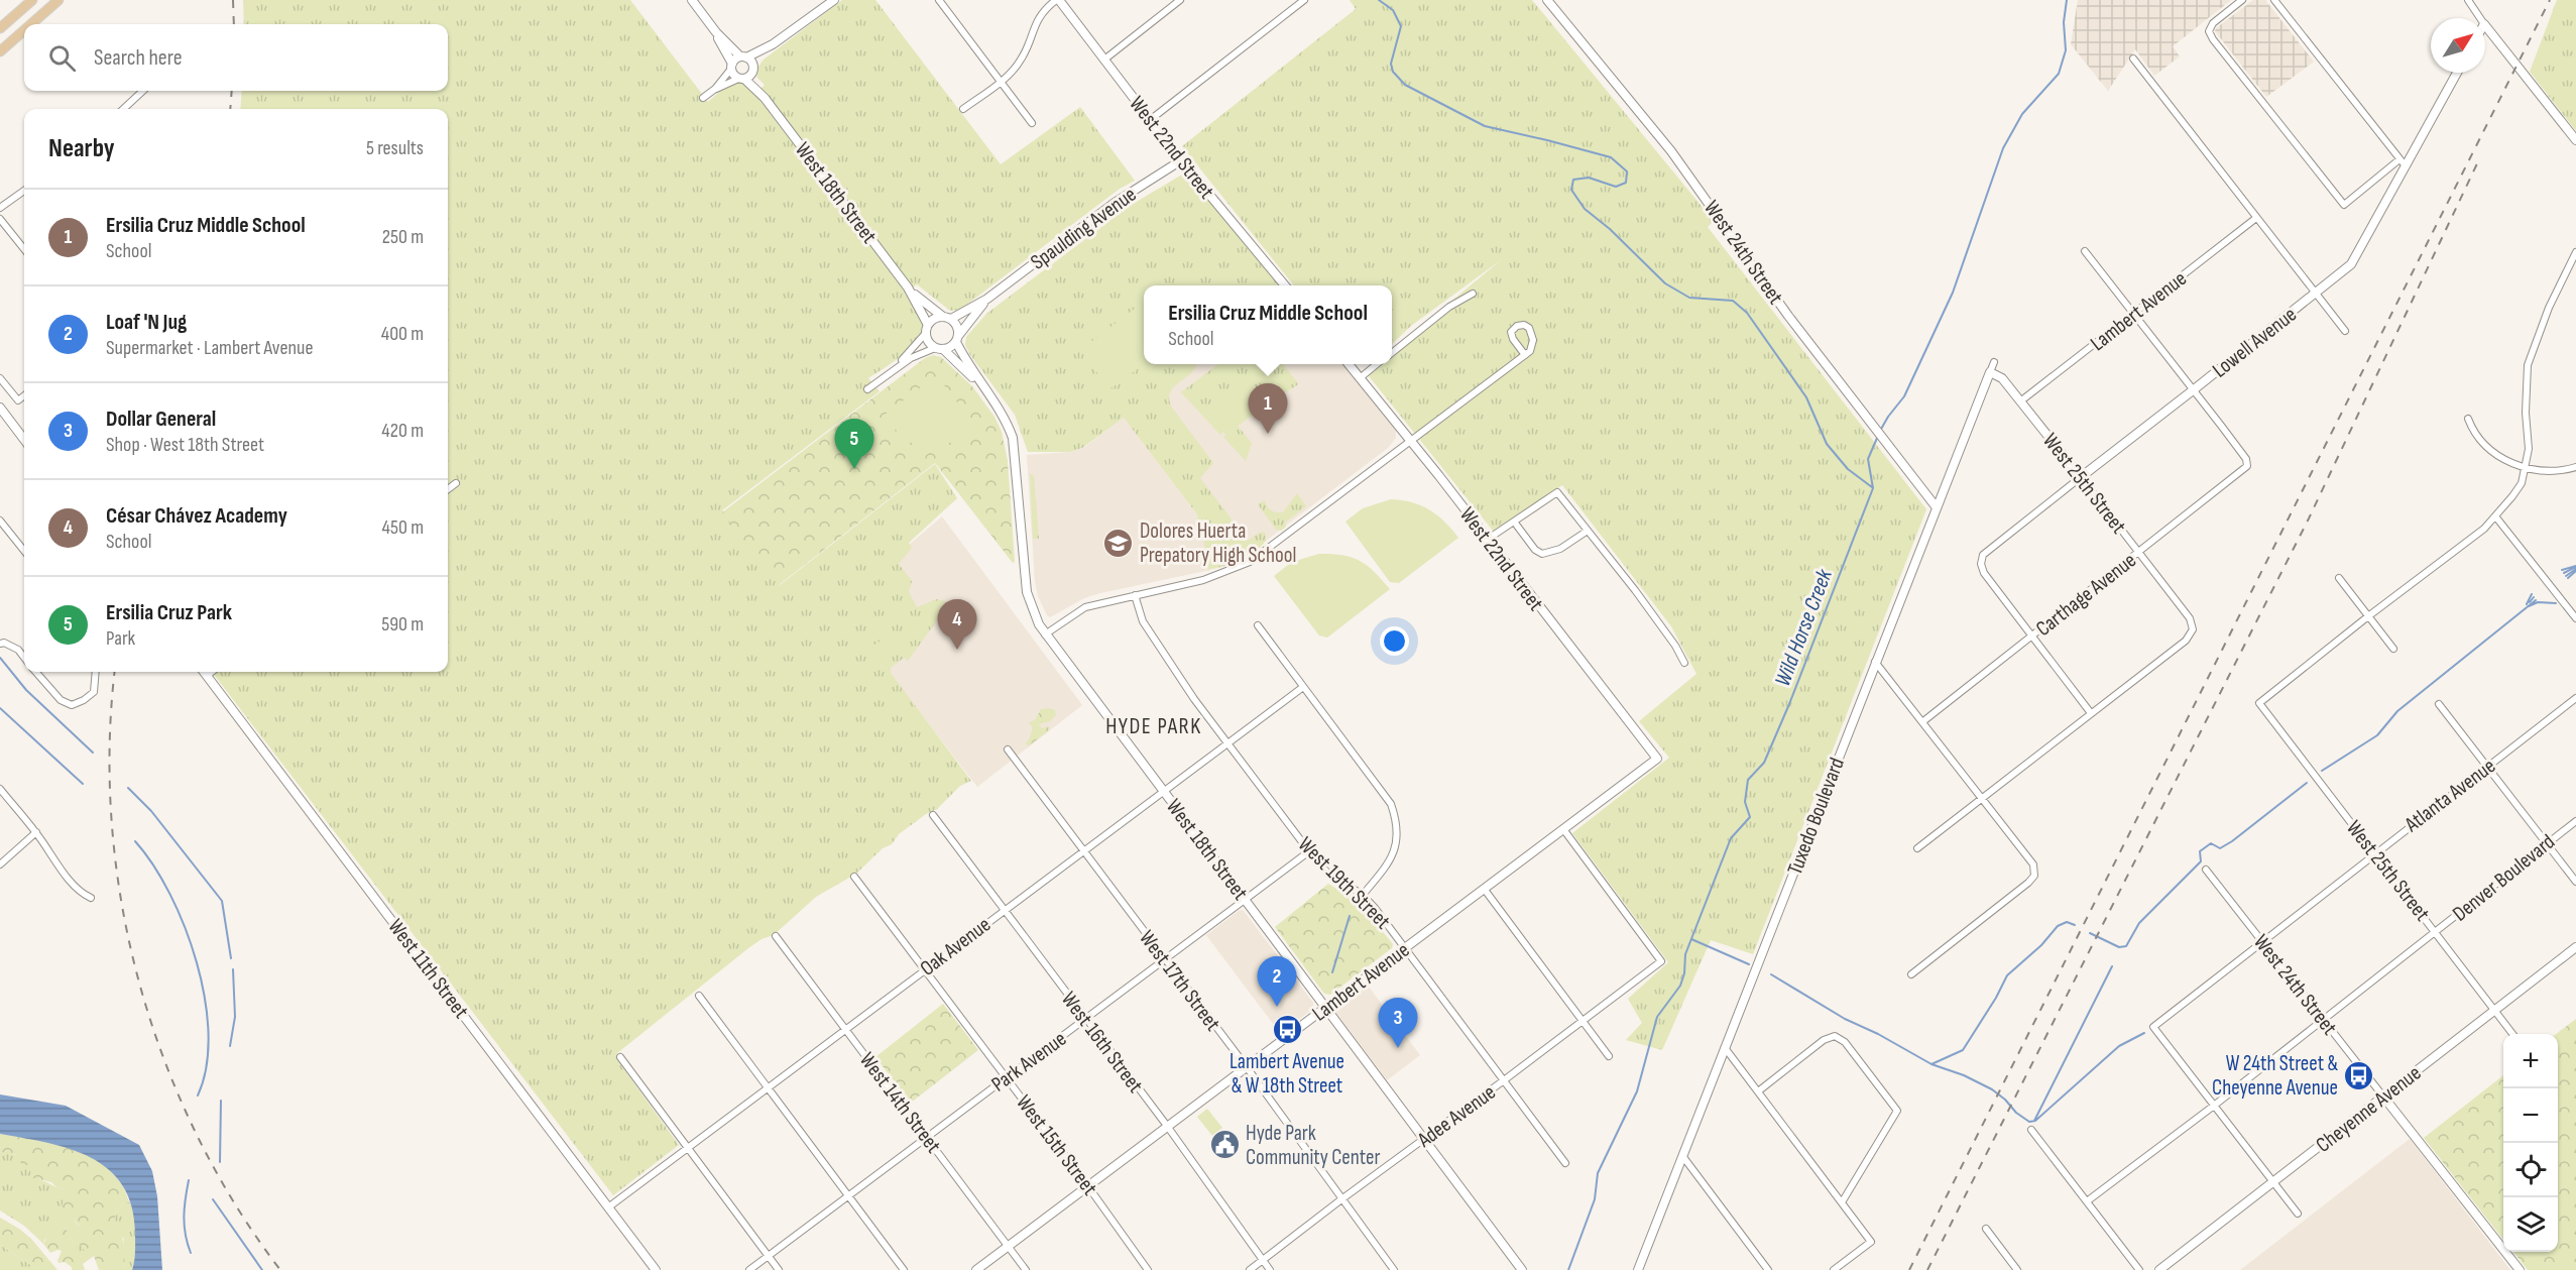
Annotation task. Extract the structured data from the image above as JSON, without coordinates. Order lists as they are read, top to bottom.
{
  "streets": {
    "street": [
      "West 22nd Street",
      "West 18th Street",
      "Spaulding Avenue",
      "West 24th Street",
      "Lambert Avenue",
      "Lowell Avenue",
      "West 25th Street",
      "Carthage Avenue",
      "Atlanta Avenue",
      "Tuxedo Boulevard",
      "Denver Boulevard",
      "West 19th Street",
      "Oak Avenue",
      "West 11th Street",
      "West 17th Street",
      "West 16th Street",
      "Park Avenue",
      "West 14th Street",
      "Cheyenne Avenue",
      "Adee Avenue",
      "West 15th Street"
    ]
  },
  "crossings": [
    ["West 22nd Street", "Spaulding Avenue"],
    ["West 22nd Street", "Lambert Avenue"],
    ["West 18th Street", "Spaulding Avenue"],
    ["West 18th Street", "Lambert Avenue"],
    ["West 18th Street", "Oak Avenue"],
    ["West 18th Street", "Park Avenue"],
    ["West 18th Street", "Adee Avenue"],
    ["West 24th Street", "Atlanta Avenue"],
    ["West 24th Street", "Tuxedo Boulevard"],
    ["West 24th Street", "Denver Boulevard"],
    ["West 24th Street", "Cheyenne Avenue"],
    ["Lambert Avenue", "West 25th Street"],
    ["Lambert Avenue", "West 19th Street"],
    ["Lambert Avenue", "West 17th Street"],
    ["Lambert Avenue", "West 16th Street"],
    ["Lambert Avenue", "West 14th Street"],
    ["Lambert Avenue", "Adee Avenue"],
    ["Lambert Avenue", "West 15th Street"],
    ["Lowell Avenue", "West 25th Street"],
    ["Lowell Avenue", "Carthage Avenue"],
    ["West 25th Street", "Carthage Avenue"],
    ["West 25th Street", "Atlanta Avenue"],
    ["West 25th Street", "Tuxedo Boulevard"],
    ["West 25th Street", "Denver Boulevard"],
    ["West 25th Street", "Cheyenne Avenue"],
    ["Atlanta Avenue", "Denver Boulevard"],
    ["West 19th Street", "Oak Avenue"],
    ["West 19th Street", "Park Avenue"],
    ["West 19th Street", "Adee Avenue"],
    ["Oak Avenue", "West 11th Street"],
    ["Oak Avenue", "West 17th Street"],
    ["Oak Avenue", "West 16th Street"],
    ["Oak Avenue", "West 14th Street"],
    ["Oak Avenue", "West 15th Street"],
    ["West 17th Street", "Park Avenue"],
    ["West 17th Street", "Adee Avenue"],
    ["West 16th Street", "Park Avenue"],
    ["West 16th Street", "Adee Avenue"],
    ["Park Avenue", "West 14th Street"],
    ["Park Avenue", "West 15th Street"]
  ],
  "districts": ["HYDE PARK"],
  "water": ["Wild Horse Creek"],
  "places": {
    "school or university": ["Dolores Huerta Prepatory High School"],
    "bus stop": ["Lambert Avenue & W 18th Street", "W 24th Street & Cheyenne Avenue"],
    "public building": ["Hyde Park Community Center"]
  },
  "north": "top right",
  "page": {
    "search": "Search here",
    "heading": ["Nearby", "5 results"],
    "list": [
      {
        "mark": "1",
        "name": "Ersilia Cruz Middle School",
        "note": "School",
        "value": "250 m"
      },
      {
        "mark": "2",
        "name": "Loaf 'N Jug",
        "note": "Supermarket · Lambert Avenue",
        "value": "400 m"
      },
      {
        "mark": "3",
        "name": "Dollar General",
        "note": "Shop · West 18th Street",
        "value": "420 m"
      },
      {
        "mark": "4",
        "name": "César Chávez Academy",
        "note": "School",
        "value": "450 m"
      },
      {
        "mark": "5",
        "name": "Ersilia Cruz Park",
        "note": "Park",
        "value": "590 m"
      }
    ],
    "popup": ["Ersilia Cruz Middle School", "School"],
    "pins": [
      "1",
      "5",
      "4",
      "2",
      "3"
    ],
    "map_buttons": ["+", "−"]
  }
}
